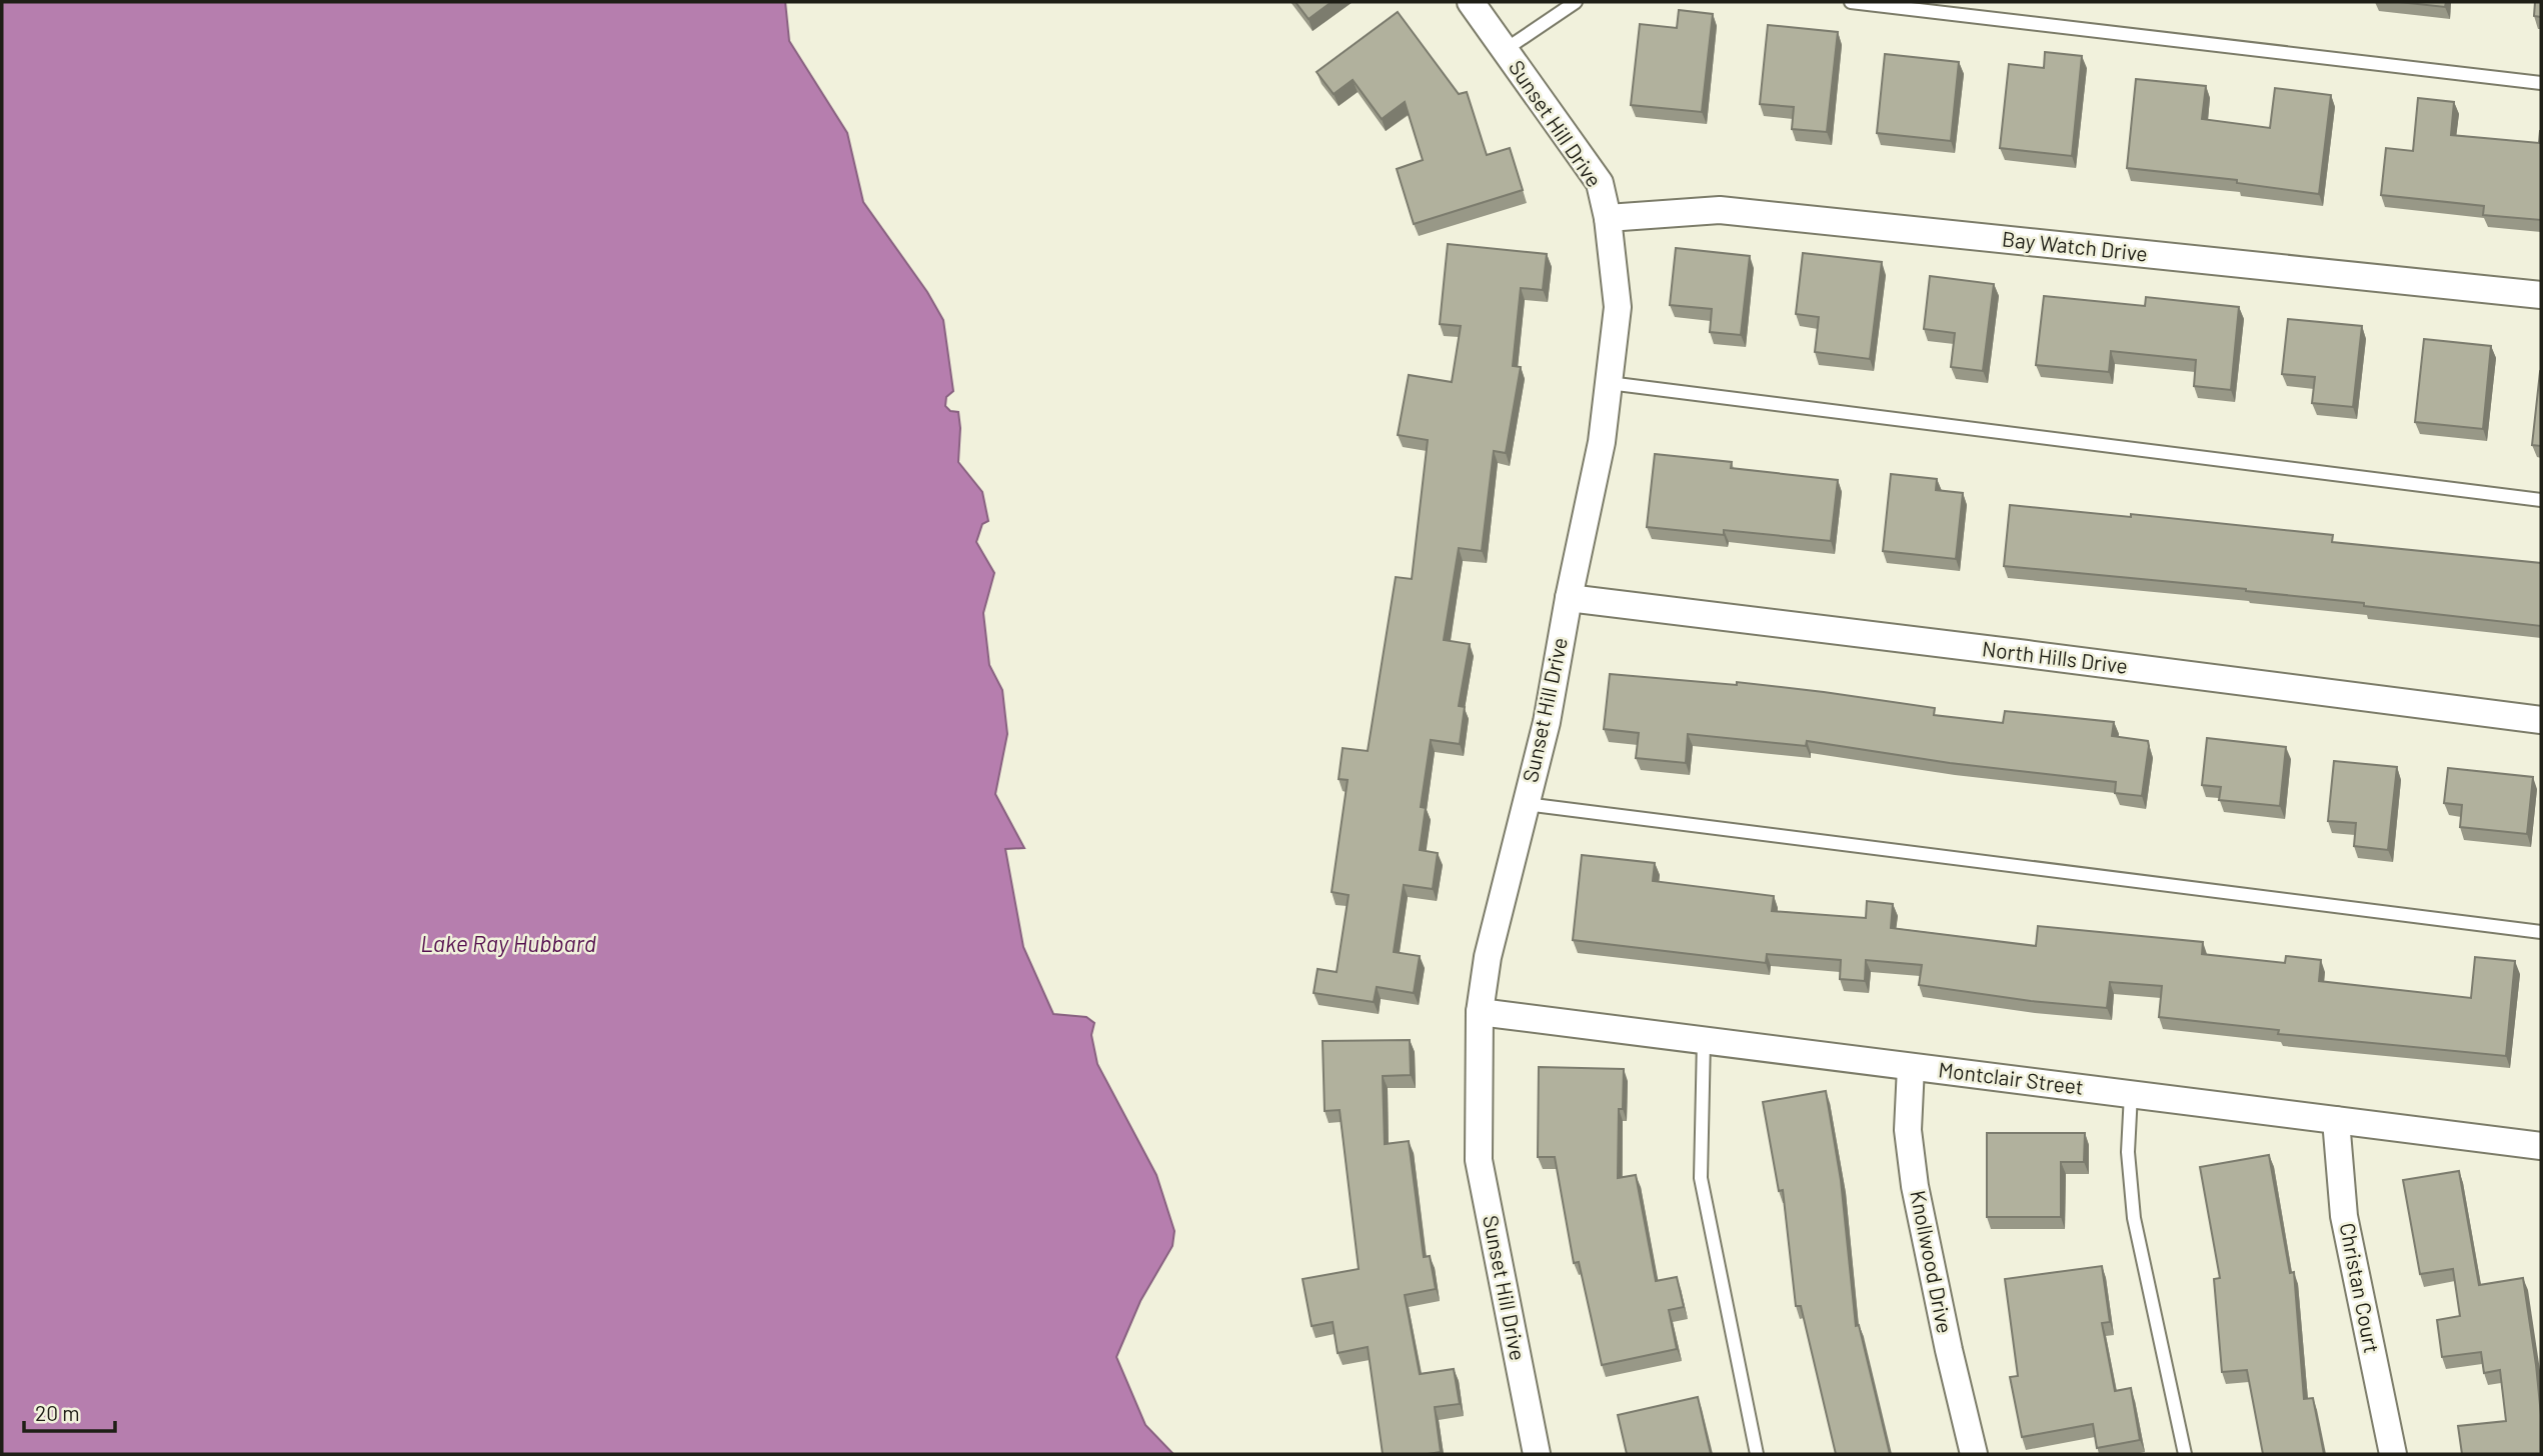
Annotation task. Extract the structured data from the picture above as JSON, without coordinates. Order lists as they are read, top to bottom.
{
  "streets": {
    "street": [
      "Sunset Hill Drive",
      "Bay Watch Drive",
      "North Hills Drive",
      "Montclair Street",
      "Knollwood Drive",
      "Christan Court"
    ]
  },
  "crossings": [
    ["Sunset Hill Drive", "Bay Watch Drive"],
    ["Sunset Hill Drive", "North Hills Drive"],
    ["Sunset Hill Drive", "Montclair Street"],
    ["Montclair Street", "Knollwood Drive"],
    ["Montclair Street", "Christan Court"]
  ],
  "water": ["Lake Ray Hubbard"],
  "scale_bar": "20 m"
}
